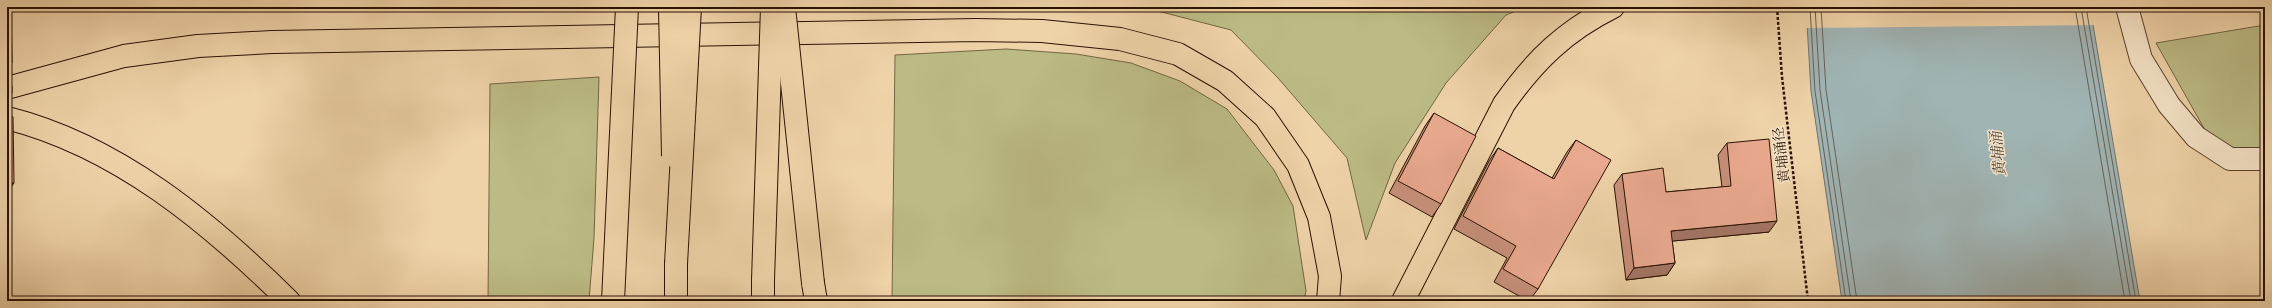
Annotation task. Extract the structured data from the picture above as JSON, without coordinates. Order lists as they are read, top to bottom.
{
  "streets": {
    "path": ["黄埔涌径"]
  },
  "water": ["黄埔涌"]
}
